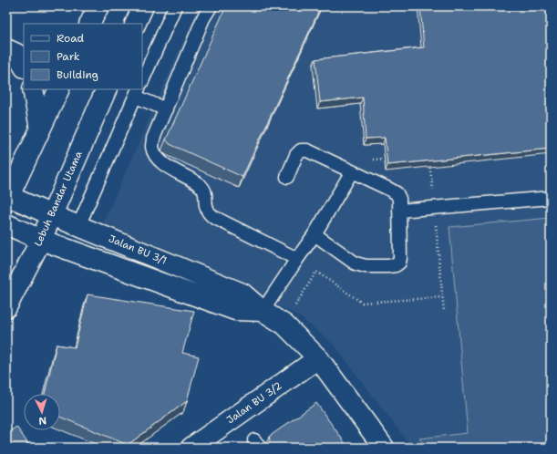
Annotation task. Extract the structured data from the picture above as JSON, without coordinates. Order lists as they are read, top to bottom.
{
  "streets": {
    "street": ["Lebuh Bandar Utama", "Jalan BU 3/1", "Jalan BU 3/2"]
  },
  "crossings": [
    ["Lebuh Bandar Utama", "Jalan BU 3/1"],
    ["Jalan BU 3/1", "Jalan BU 3/2"]
  ],
  "legend": ["Road", "Park", "Building"],
  "north": "bottom"
}
